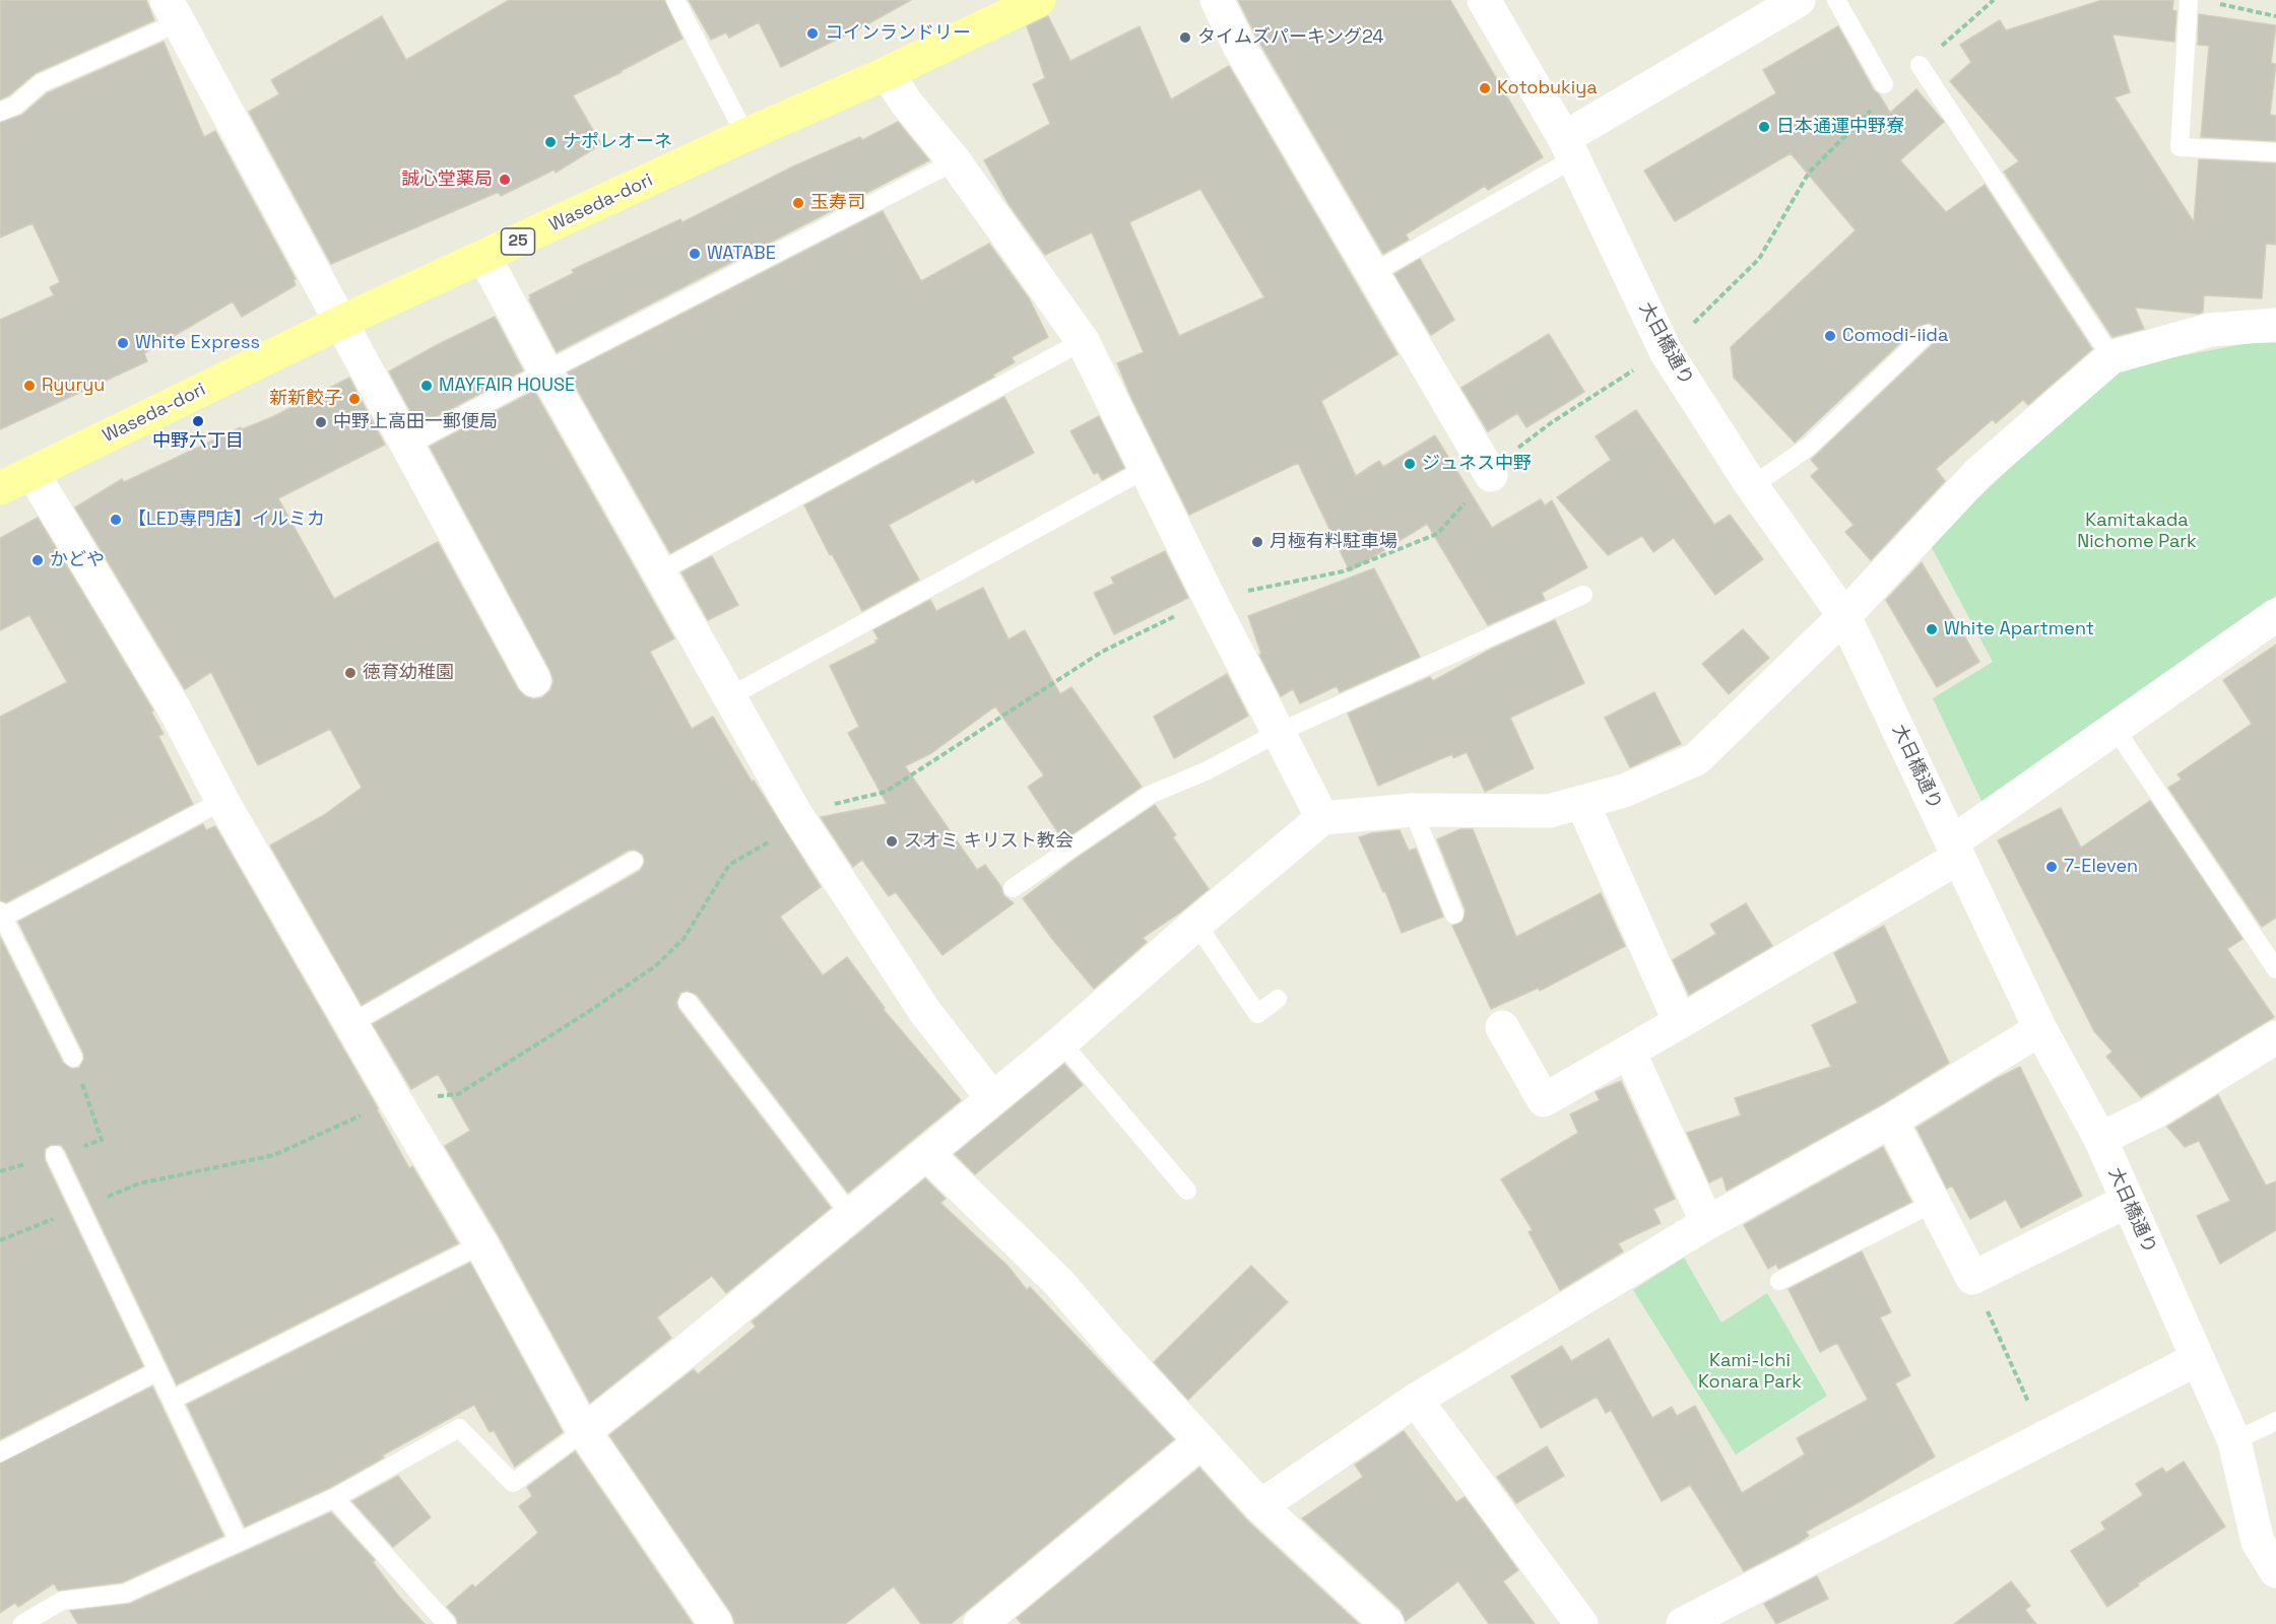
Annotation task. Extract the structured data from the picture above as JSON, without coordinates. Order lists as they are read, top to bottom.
{
  "streets": {
    "main road": ["Waseda-dori", "25"],
    "street": ["大日橋通り"]
  },
  "parks": ["Kamitakada Nichome Park", "Kami-Ichi Konara Park"],
  "places": [
    "コインランドリー",
    "タイムズパーキング24",
    "Kotobukiya",
    "日本通運中野寮",
    "ナポレオーネ",
    "誠心堂薬局",
    "玉寿司",
    "WATABE",
    "Comodi-iida",
    "White Express",
    "Ryuryu",
    "MAYFAIR HOUSE",
    "新新餃子",
    "中野六丁目",
    "中野上高田一郵便局",
    "ジュネス中野",
    "【LED専門店】イルミカ",
    "月極有料駐車場",
    "かどや",
    "White Apartment",
    "徳育幼稚園",
    "スオミ キリスト教会",
    "7-Eleven"
  ]
}
